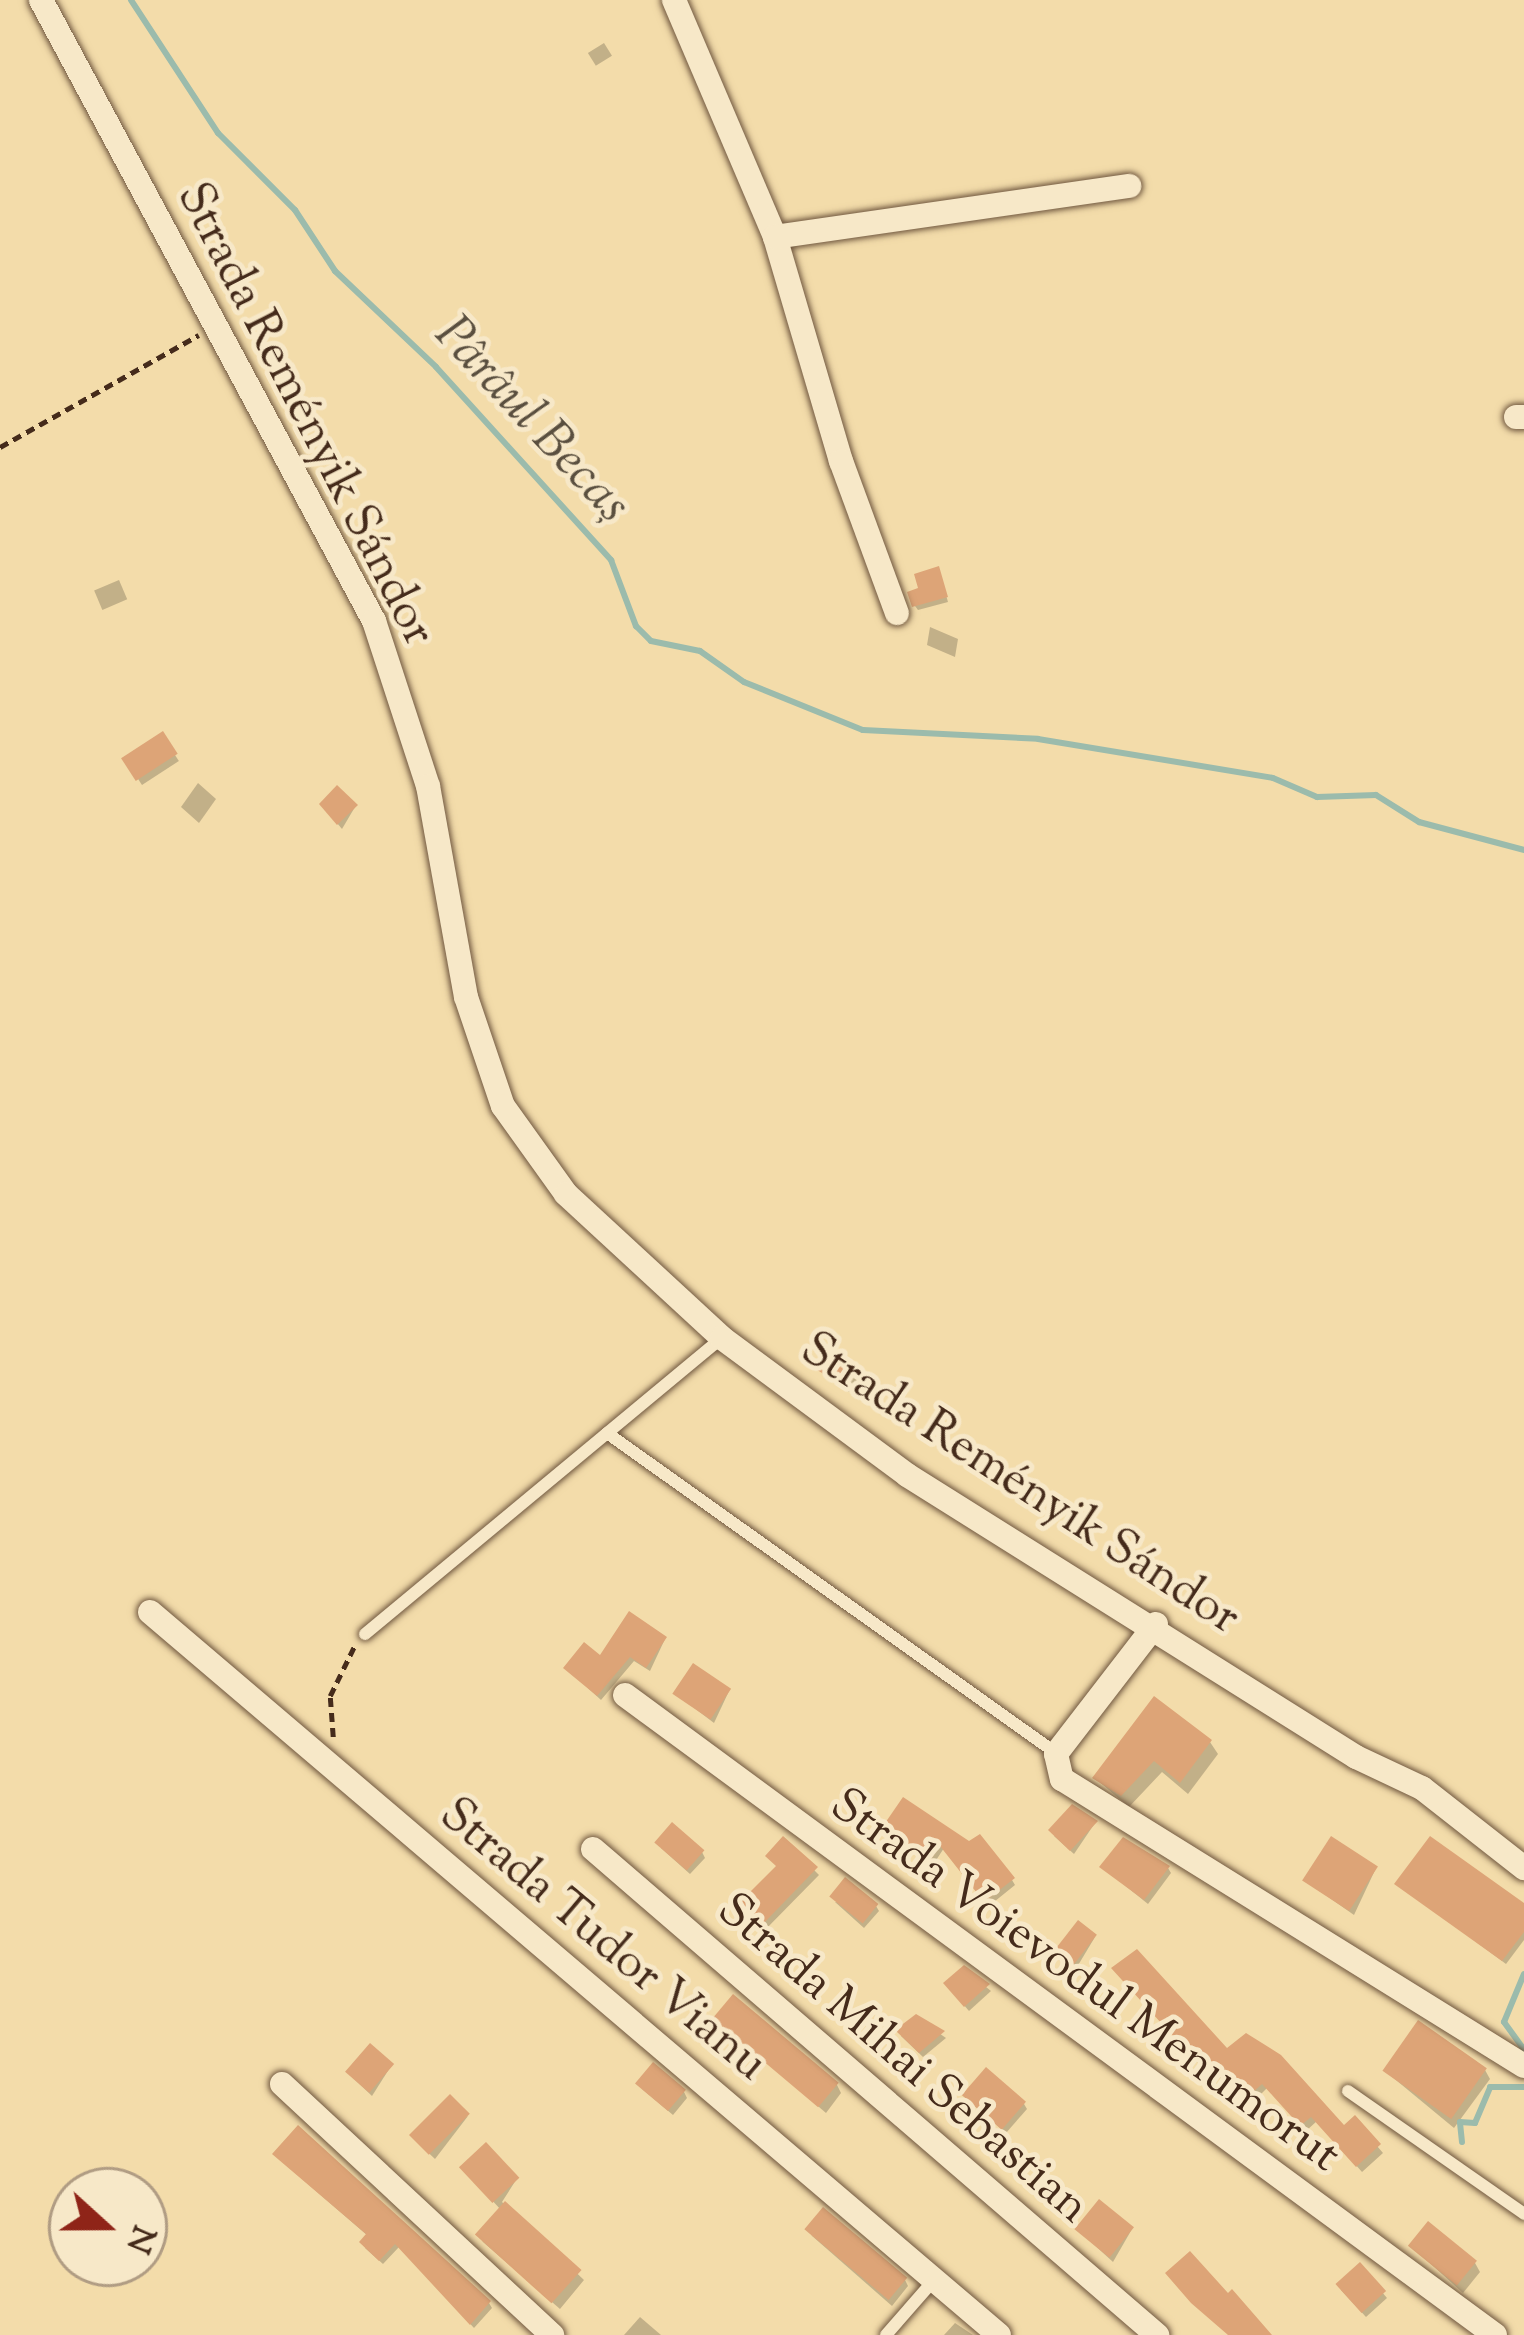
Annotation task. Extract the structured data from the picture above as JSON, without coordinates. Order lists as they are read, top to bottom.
{
  "streets": {
    "street": [
      "Strada Reményik Sándor",
      "Strada Tudor Vianu",
      "Strada Voievodul Menumorut",
      "Strada Mihai Sebastian"
    ]
  },
  "water": ["Pârâul Becaș"],
  "north": "right"
}
